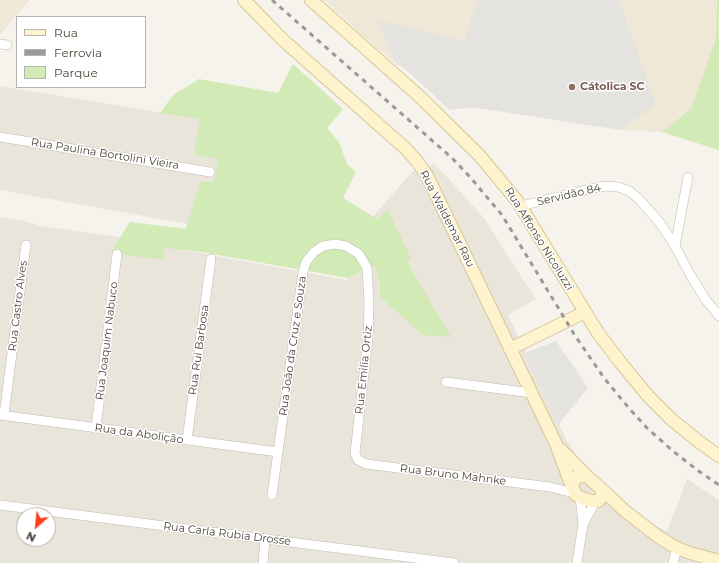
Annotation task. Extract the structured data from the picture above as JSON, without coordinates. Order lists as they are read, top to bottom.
{
  "streets": {
    "street": [
      "Rua Paulina Bortolini Vieira",
      "Servidão 84",
      "Rua Waldemar Rau",
      "Rua Affonso Nicoluzzi",
      "Rua Castro Alves",
      "Rua Joaquim Nabuco",
      "Rua João da Cruz e Souza",
      "Rua Rui Barbosa",
      "Rua Emilia Ortiz",
      "Rua da Abolição",
      "Rua Bruno Mahnke",
      "Rua Carla Rubia Drosse"
    ]
  },
  "crossings": [
    ["Servidão 84", "Rua Affonso Nicoluzzi"],
    ["Rua Waldemar Rau", "Rua Bruno Mahnke"],
    ["Rua Castro Alves", "Rua da Abolição"],
    ["Rua Joaquim Nabuco", "Rua da Abolição"],
    ["Rua João da Cruz e Souza", "Rua Emilia Ortiz"],
    ["Rua João da Cruz e Souza", "Rua da Abolição"],
    ["Rua Rui Barbosa", "Rua da Abolição"],
    ["Rua Emilia Ortiz", "Rua Bruno Mahnke"]
  ],
  "places": ["Cátolica SC"],
  "legend": ["Rua", "Ferrovia", "Parque"],
  "north": "bottom left"
}
